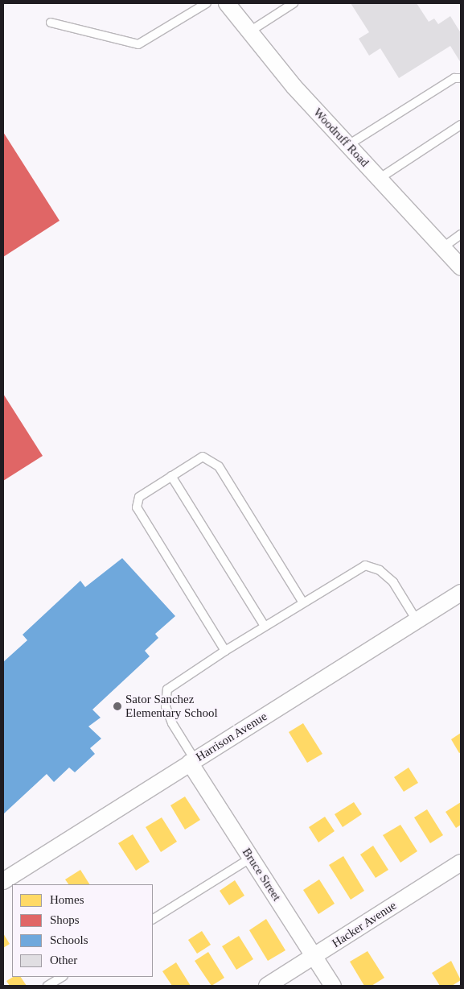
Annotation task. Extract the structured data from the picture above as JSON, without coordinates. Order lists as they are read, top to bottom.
{
  "streets": {
    "street": [
      "Woodruff Road",
      "Harrison Avenue",
      "Bruce Street",
      "Hacker Avenue"
    ]
  },
  "crossings": [
    ["Harrison Avenue", "Bruce Street"],
    ["Bruce Street", "Hacker Avenue"]
  ],
  "places": ["Sator Sanchez Elementary School"],
  "legend": [
    "Homes",
    "Shops",
    "Schools",
    "Other"
  ]
}
